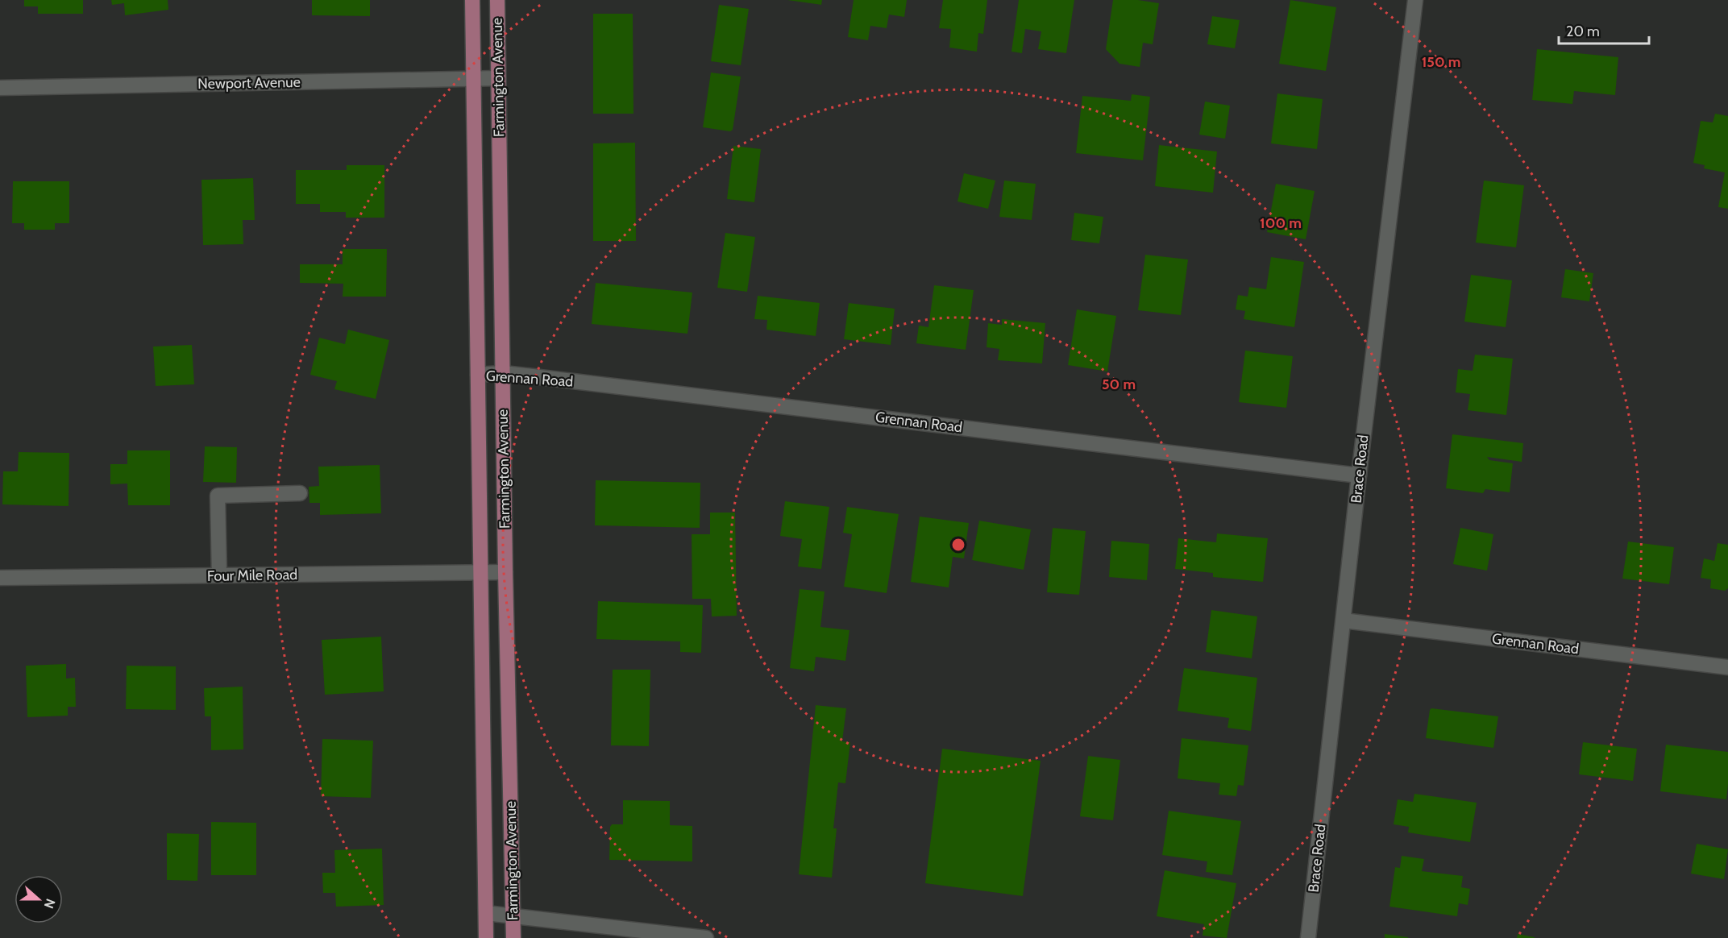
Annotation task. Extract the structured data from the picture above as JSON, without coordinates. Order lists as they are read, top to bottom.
{
  "streets": {
    "main road": ["Farmington Avenue"],
    "street": [
      "Newport Avenue",
      "Grennan Road",
      "Brace Road",
      "Four Mile Road"
    ]
  },
  "crossings": [
    ["Farmington Avenue", "Newport Avenue"],
    ["Farmington Avenue", "Grennan Road"],
    ["Farmington Avenue", "Four Mile Road"],
    ["Grennan Road", "Brace Road"]
  ],
  "scale_bar": "20 m",
  "north": "right",
  "rings": ["150 m", "100 m", "50 m"]
}
